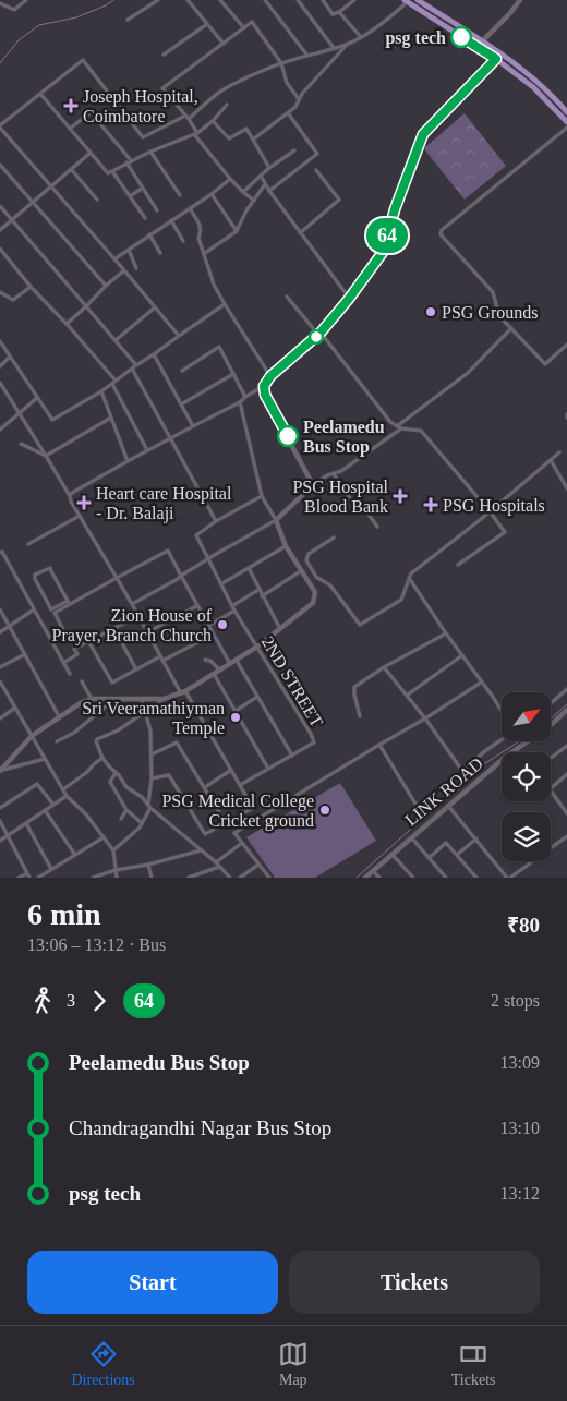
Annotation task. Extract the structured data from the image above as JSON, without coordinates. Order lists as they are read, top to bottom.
{
  "streets": {
    "street": ["2ND STREET", "LINK ROAD"]
  },
  "places": {
    "other": [
      "psg tech",
      "PSG Grounds",
      "Peelamedu Bus Stop",
      "Zion House of Prayer, Branch Church",
      "Sri Veeramathiyman Temple",
      "PSG Medical College Cricket ground"
    ],
    "health": [
      "Joseph Hospital, Coimbatore",
      "PSG Hospital Blood Bank",
      "Heart care Hospital - Dr. Balaji",
      "PSG Hospitals"
    ]
  },
  "lines": ["bus line 64"],
  "north": "top right",
  "page": {
    "on_map": "64",
    "heading": ["6 min", "13:06 – 13:12 · Bus", "₹80"],
    "legs": ["3", "64", "2 stops"],
    "list": [
      {
        "name": "Peelamedu Bus Stop",
        "value": "13:09"
      },
      {
        "name": "Chandragandhi Nagar Bus Stop",
        "value": "13:10"
      },
      {
        "name": "psg tech",
        "value": "13:12"
      }
    ],
    "buttons": ["Start", "Tickets"],
    "tabs": ["Directions", "Map", "Tickets"]
  }
}
